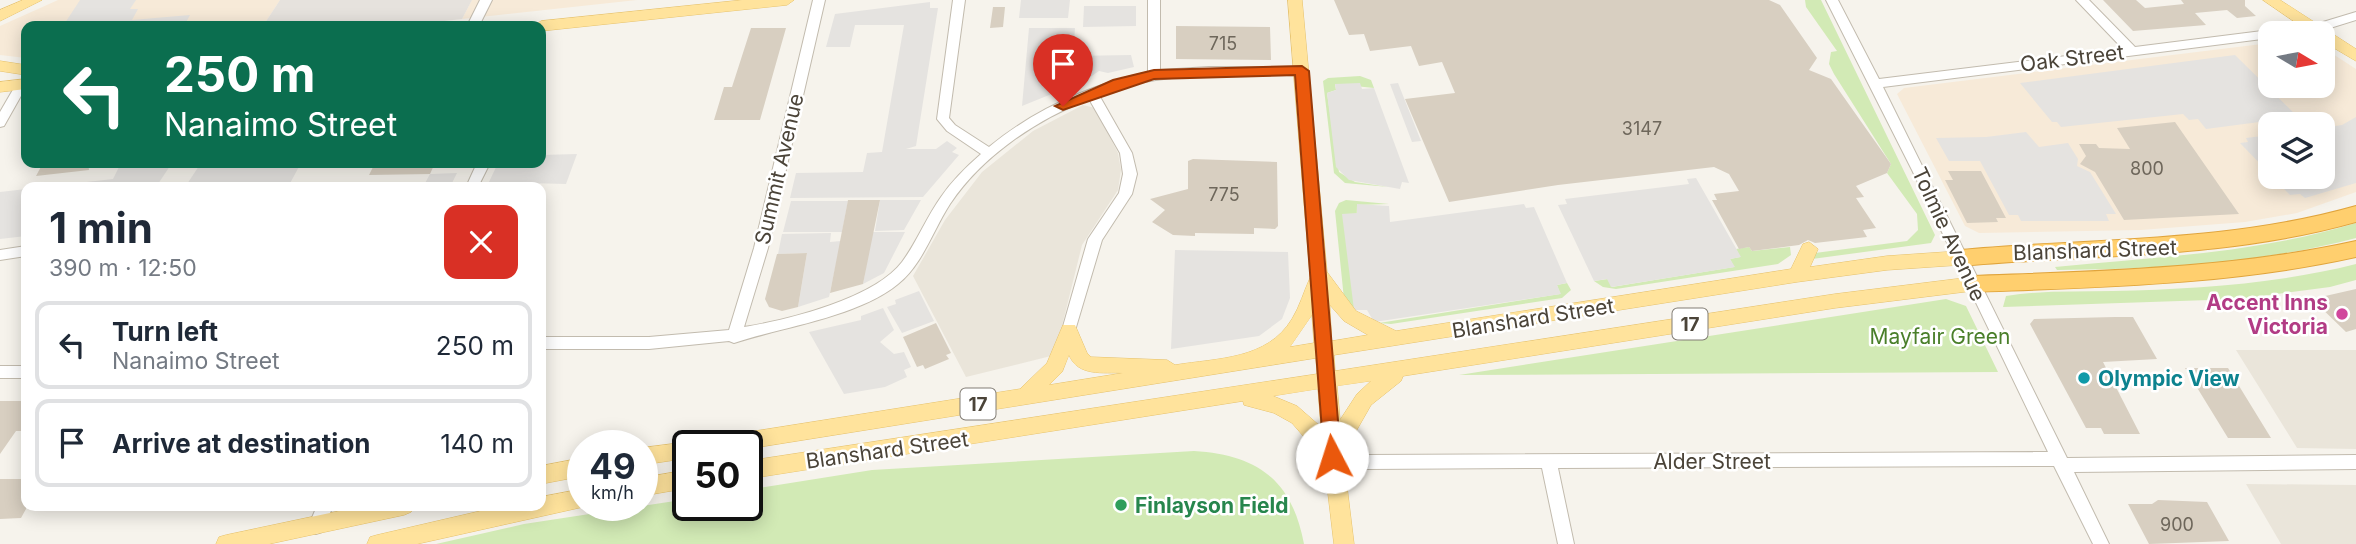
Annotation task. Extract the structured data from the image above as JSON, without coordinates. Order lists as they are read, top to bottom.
{
  "streets": {
    "highway": ["Blanshard Street", "17"],
    "street": [
      "Oak Street",
      "Summit Avenue",
      "Tolmie Avenue",
      "Alder Street"
    ]
  },
  "crossings": [
    ["Oak Street", "Tolmie Avenue"],
    ["Tolmie Avenue", "Blanshard Street"],
    ["Tolmie Avenue", "Alder Street"]
  ],
  "parks": ["Mayfair Green"],
  "places": ["Accent Inns Victoria", "Olympic View", "Finlayson Field"],
  "house_numbers": [
    "715",
    "3147",
    "800",
    "775",
    "900"
  ],
  "north": "right",
  "page": {
    "turn": ["250 m", "Nanaimo Street"],
    "heading": ["1 min", "390 m · 12:50"],
    "list": [
      {
        "name": "Turn left",
        "note": "Nanaimo Street",
        "value": "250 m"
      },
      {
        "name": "Arrive at destination",
        "value": "140 m"
      }
    ],
    "speed": "49 km/h",
    "limit": "50"
  }
}
